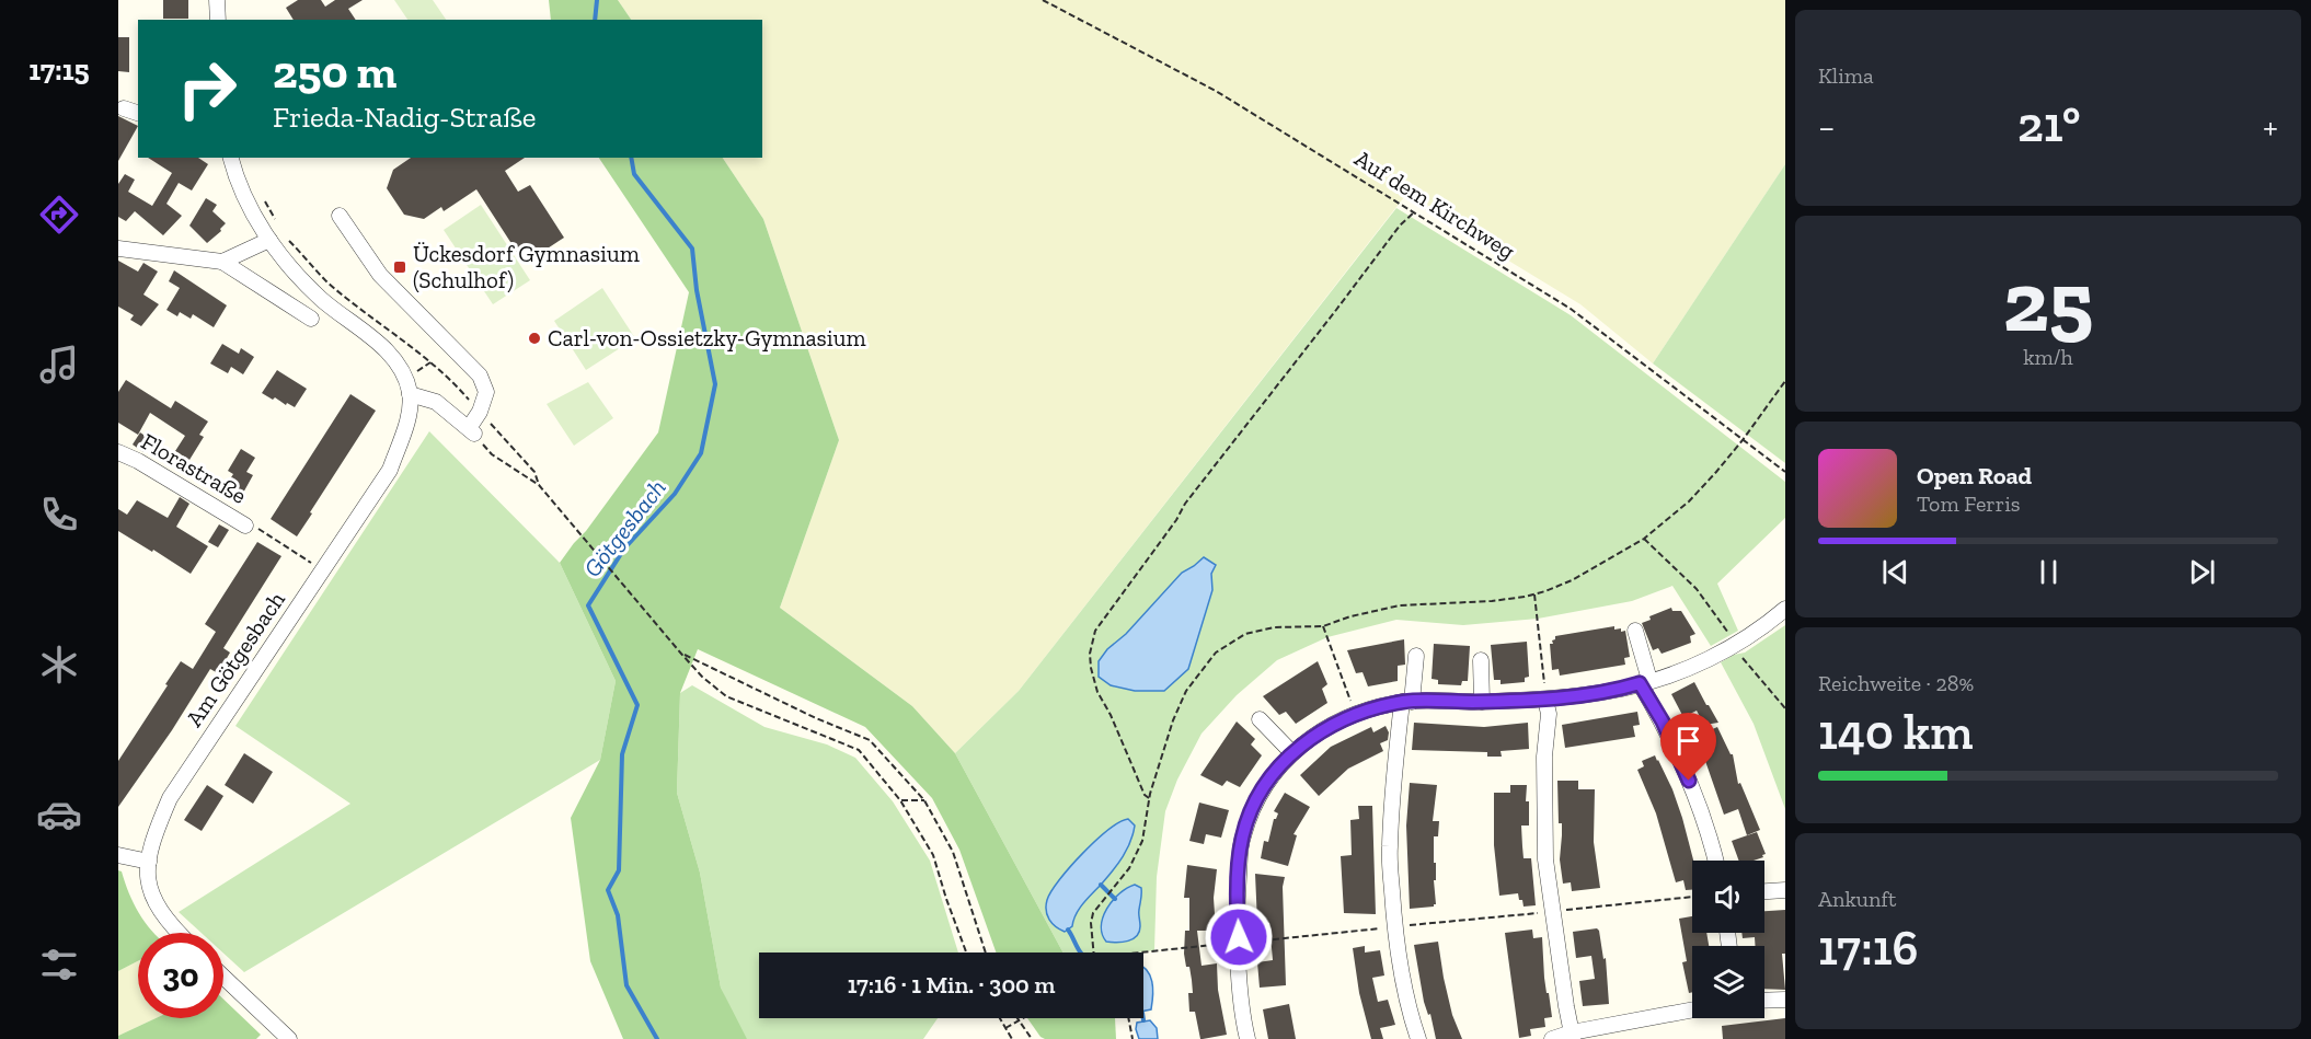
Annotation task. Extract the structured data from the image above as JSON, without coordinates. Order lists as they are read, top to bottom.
{
  "streets": {
    "street": ["Florastraße", "Am Götgesbach"],
    "path": ["Auf dem Kirchweg"]
  },
  "water": ["Götgesbach"],
  "places": {
    "transit": ["Ückesdorf Gymnasium (Schulhof)"],
    "other": ["Carl-von-Ossietzky-Gymnasium"]
  },
  "page": {
    "tabs": "17:15",
    "tile": [
      "Klima",
      ["25", "km/h"],
      ["Reichweite · 28%", "140 km"],
      ["Ankunft", "17:16"]
    ],
    "turn": ["250 m", "Frieda-Nadig-Straße"],
    "heat": ["−", "21°", "+"],
    "song": ["Open Road", "Tom Ferris"],
    "limit": "30",
    "trip": "17:16 · 1 Min. · 300 m"
  }
}
